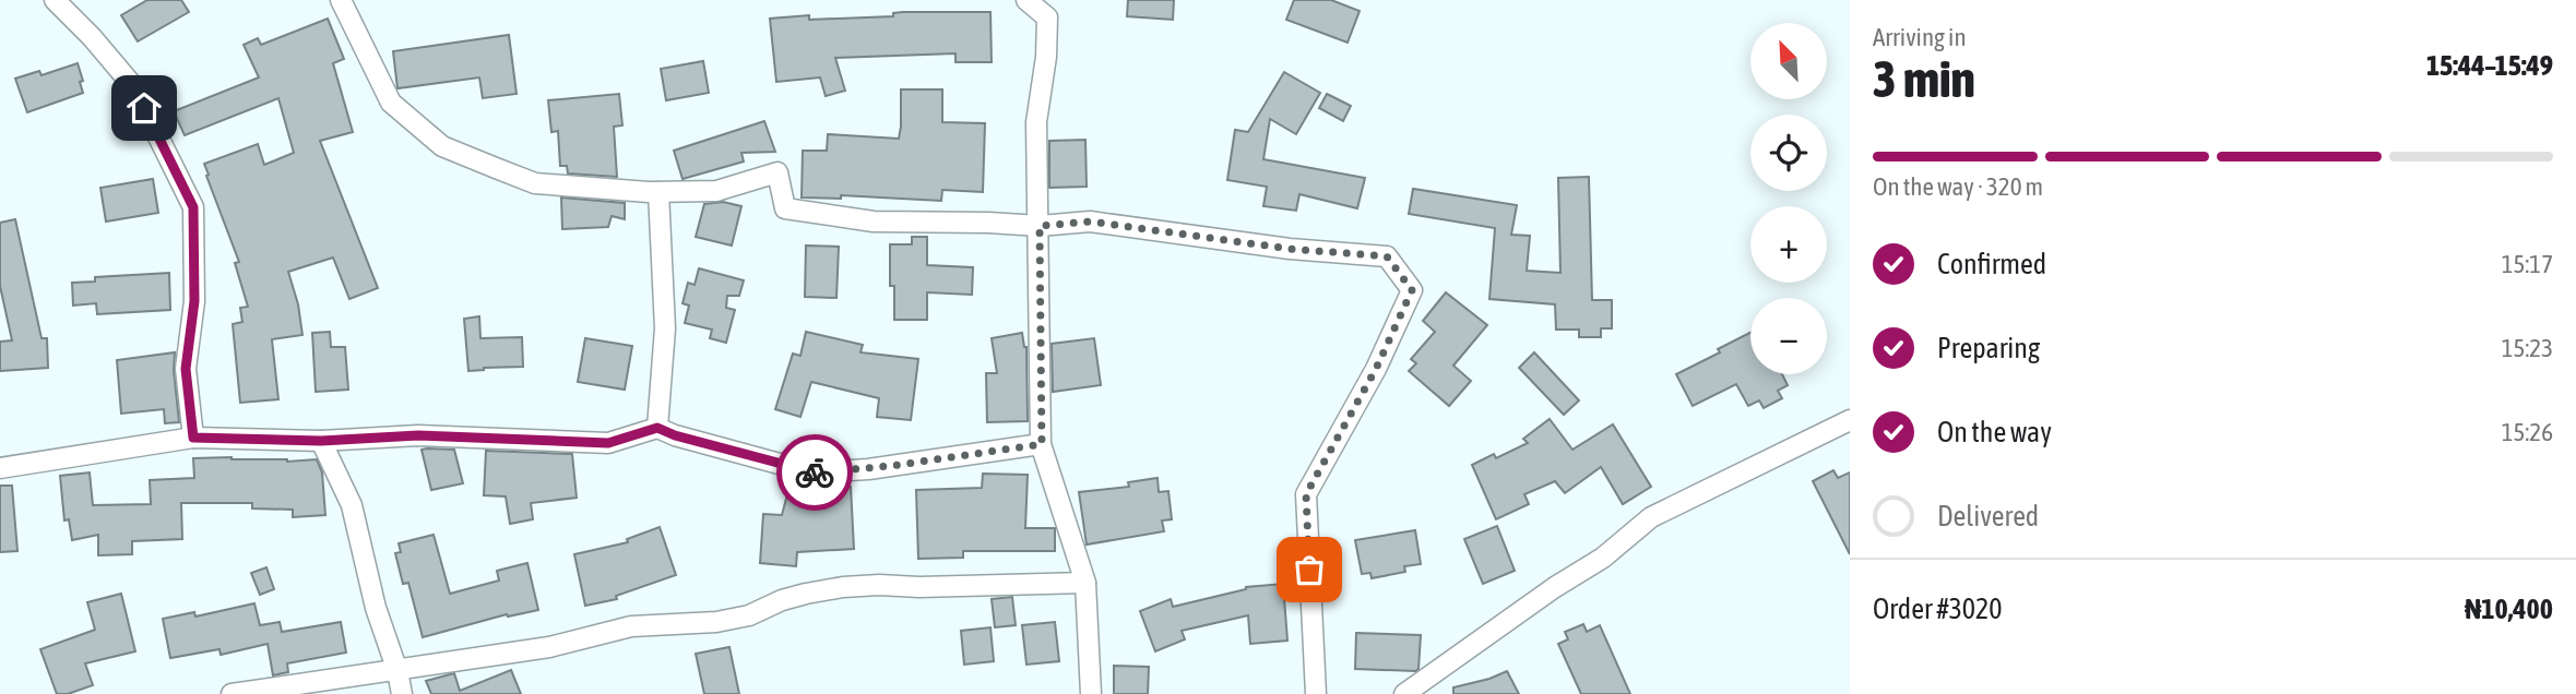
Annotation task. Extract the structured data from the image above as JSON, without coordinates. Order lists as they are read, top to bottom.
{
  "north": "top left",
  "page": {
    "heading": ["3 min", "Arriving in", "15:44–15:49"],
    "panel": ["Order #3020", "₦10,400"],
    "map_buttons": ["+", "−"],
    "bar": "On the way · 320 m",
    "list": [
      ["Confirmed", "15:17"],
      ["Preparing", "15:23"],
      ["On the way", "15:26"],
      "Delivered"
    ]
  }
}
